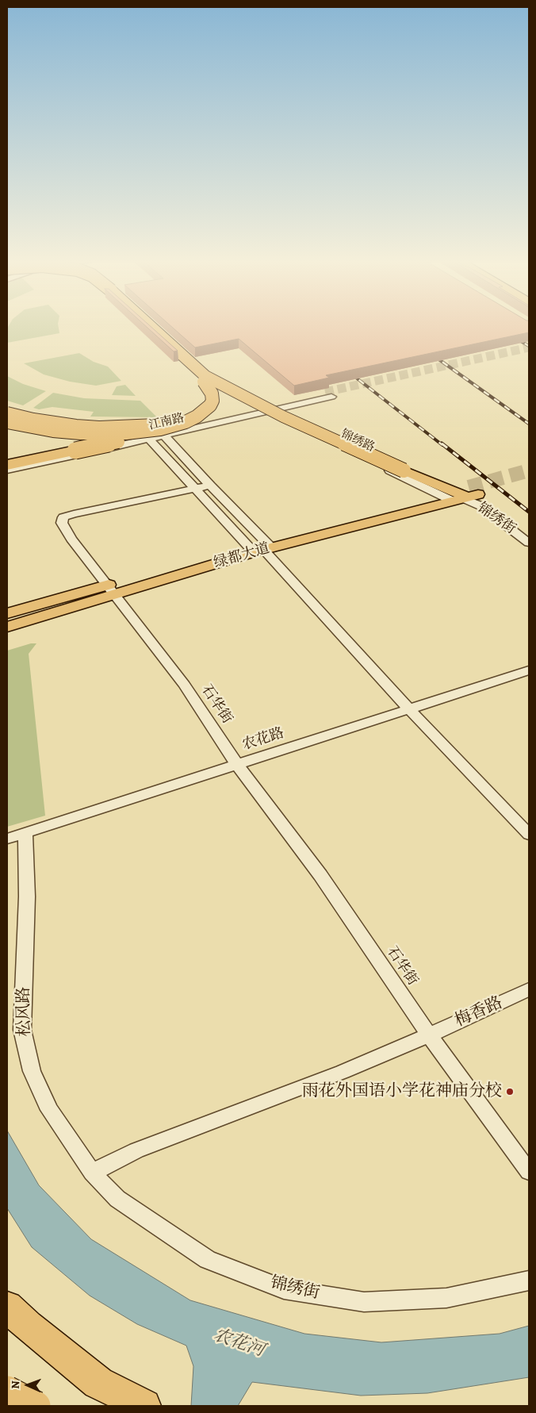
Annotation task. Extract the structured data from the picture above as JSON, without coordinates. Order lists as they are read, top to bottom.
{
  "streets": {
    "main road": ["绿都大道"],
    "street": [
      "江南路",
      "锦绣路",
      "锦绣街",
      "石华街",
      "农花路",
      "松风路",
      "梅香路"
    ]
  },
  "crossings": [
    ["江南路", "锦绣路"],
    ["锦绣路", "锦绣街"],
    ["锦绣路", "绿都大道"],
    ["锦绣街", "绿都大道"],
    ["锦绣街", "松风路"],
    ["锦绣街", "梅香路"],
    ["绿都大道", "石华街"],
    ["石华街", "农花路"],
    ["石华街", "梅香路"],
    ["农花路", "松风路"],
    ["松风路", "梅香路"]
  ],
  "water": ["农花河"],
  "places": ["雨花外国语小学花神庙分校"],
  "north": "left"
}
